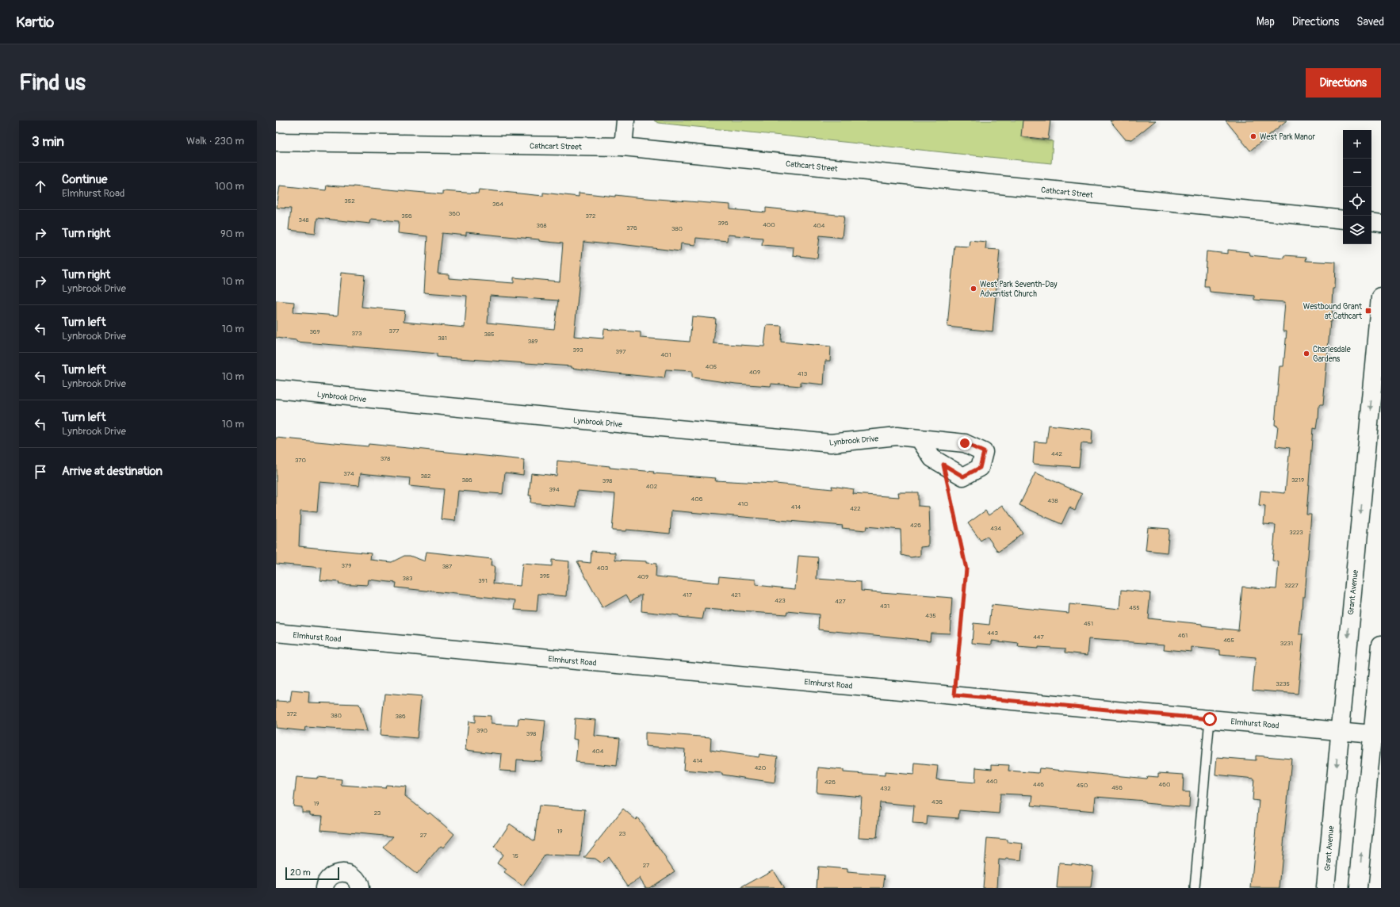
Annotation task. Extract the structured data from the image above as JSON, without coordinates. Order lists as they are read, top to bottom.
{
  "streets": {
    "street": [
      "Cathcart Street",
      "Lynbrook Drive",
      "Grant Avenue",
      "Elmhurst Road"
    ]
  },
  "crossings": [
    ["Grant Avenue", "Elmhurst Road"]
  ],
  "places": {
    "other": ["West Park Manor", "West Park Seventh-Day Adventist Church", "Charlesdale Gardens"],
    "transit": ["Westbound Grant at Cathcart"]
  },
  "house_numbers": [
    "352",
    "364",
    "360",
    "356",
    "372",
    "348",
    "396",
    "400",
    "368",
    "404",
    "376",
    "380",
    "377",
    "369",
    "373",
    "385",
    "381",
    "389",
    "393",
    "397",
    "401",
    "405",
    "409",
    "413",
    "442",
    "378",
    "370",
    "374",
    "382",
    "386",
    "3219",
    "398",
    "402",
    "394",
    "406",
    "438",
    "410",
    "414",
    "422",
    "426",
    "434",
    "3223",
    "379",
    "387",
    "403",
    "395",
    "409",
    "383",
    "391",
    "3227",
    "417",
    "421",
    "423",
    "427",
    "431",
    "455",
    "435",
    "451",
    "443",
    "461",
    "447",
    "465",
    "3231",
    "3235",
    "372",
    "380",
    "386",
    "390",
    "398",
    "404",
    "414",
    "420",
    "440",
    "426",
    "446",
    "460",
    "450",
    "456",
    "432",
    "436",
    "19",
    "23",
    "19",
    "23",
    "27",
    "15",
    "27"
  ],
  "scale_bar": "20 m",
  "page": {
    "header": "Kartio",
    "nav": ["Map", "Directions", "Saved"],
    "buttons": "Directions",
    "title": "Find us",
    "heading": ["3 min", "Walk · 230 m"],
    "map_buttons": ["+", "−"],
    "list": [
      ["Continue", "Elmhurst Road", "100 m"],
      ["Turn right", "90 m"],
      ["Turn right", "Lynbrook Drive", "10 m"],
      ["Turn left", "Lynbrook Drive", "10 m"],
      ["Turn left", "Lynbrook Drive", "10 m"],
      ["Turn left", "Lynbrook Drive", "10 m"],
      "Arrive at destination"
    ],
    "scale": "20 m"
  }
}
